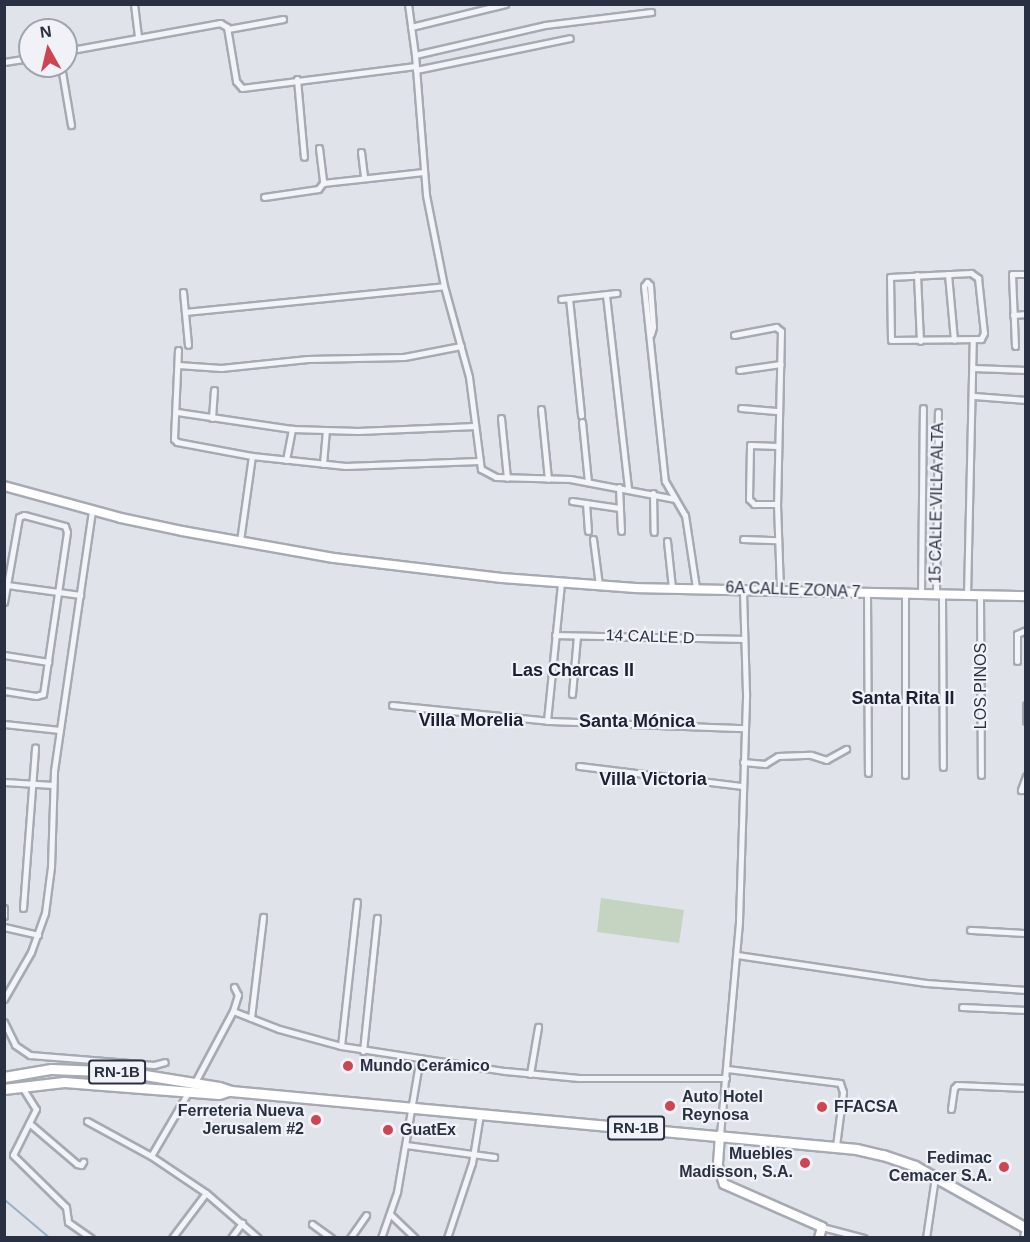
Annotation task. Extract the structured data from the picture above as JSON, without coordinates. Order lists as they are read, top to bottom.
{
  "streets": {
    "highway": ["RN-1B"],
    "street": [
      "15 CALLE VILLA ALTA",
      "6A CALLE ZONA 7",
      "14 CALLE D",
      "LOS PINOS"
    ]
  },
  "crossings": [
    ["15 CALLE VILLA ALTA", "6A CALLE ZONA 7"],
    ["6A CALLE ZONA 7", "LOS PINOS"]
  ],
  "districts": [
    "Las Charcas II",
    "Santa Rita II",
    "Villa Morelia",
    "Santa Mónica",
    "Villa Victoria"
  ],
  "places": [
    "Mundo Cerámico",
    "Auto Hotel Reynosa",
    "FFACSA",
    "Ferreteria Nueva Jerusalem #2",
    "GuatEx",
    "Muebles Madisson, S.A.",
    "Fedimac Cemacer S.A."
  ],
  "north": "top"
}
